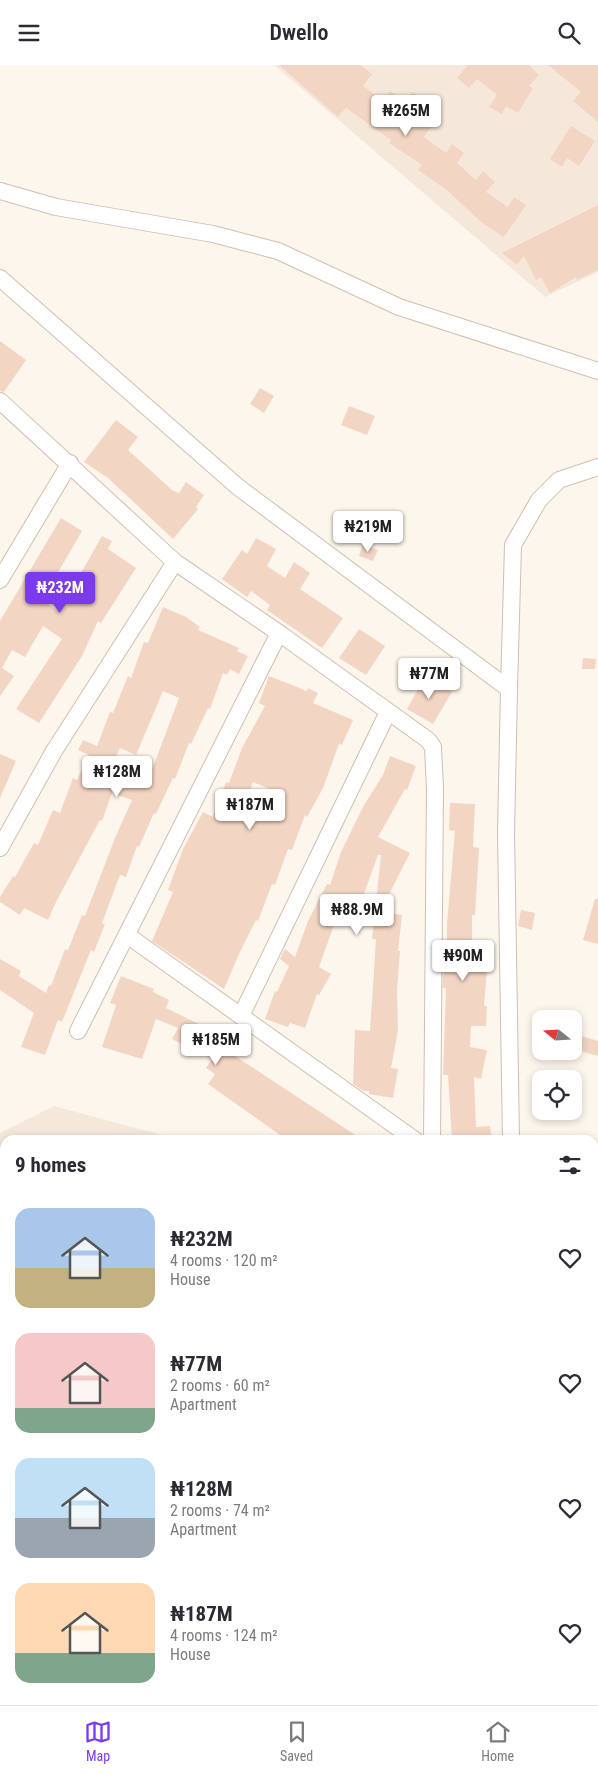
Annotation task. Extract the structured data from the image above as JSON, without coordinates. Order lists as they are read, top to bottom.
{
  "north": "left",
  "page": {
    "header": "Dwello",
    "price": [
      "₦265M",
      "₦219M",
      "₦232M",
      "₦77M",
      "₦128M",
      "₦187M",
      "₦88.9M",
      "₦90M",
      "₦185M"
    ],
    "heading": "9 homes",
    "list": [
      {
        "name": "₦232M",
        "note": "4 rooms · 120 m² · House"
      },
      {
        "name": "₦77M",
        "note": "2 rooms · 60 m² · Apartment"
      },
      {
        "name": "₦128M",
        "note": "2 rooms · 74 m² · Apartment"
      },
      {
        "name": "₦187M",
        "note": "4 rooms · 124 m² · House"
      }
    ],
    "tabs": ["Map", "Saved", "Home"]
  }
}
